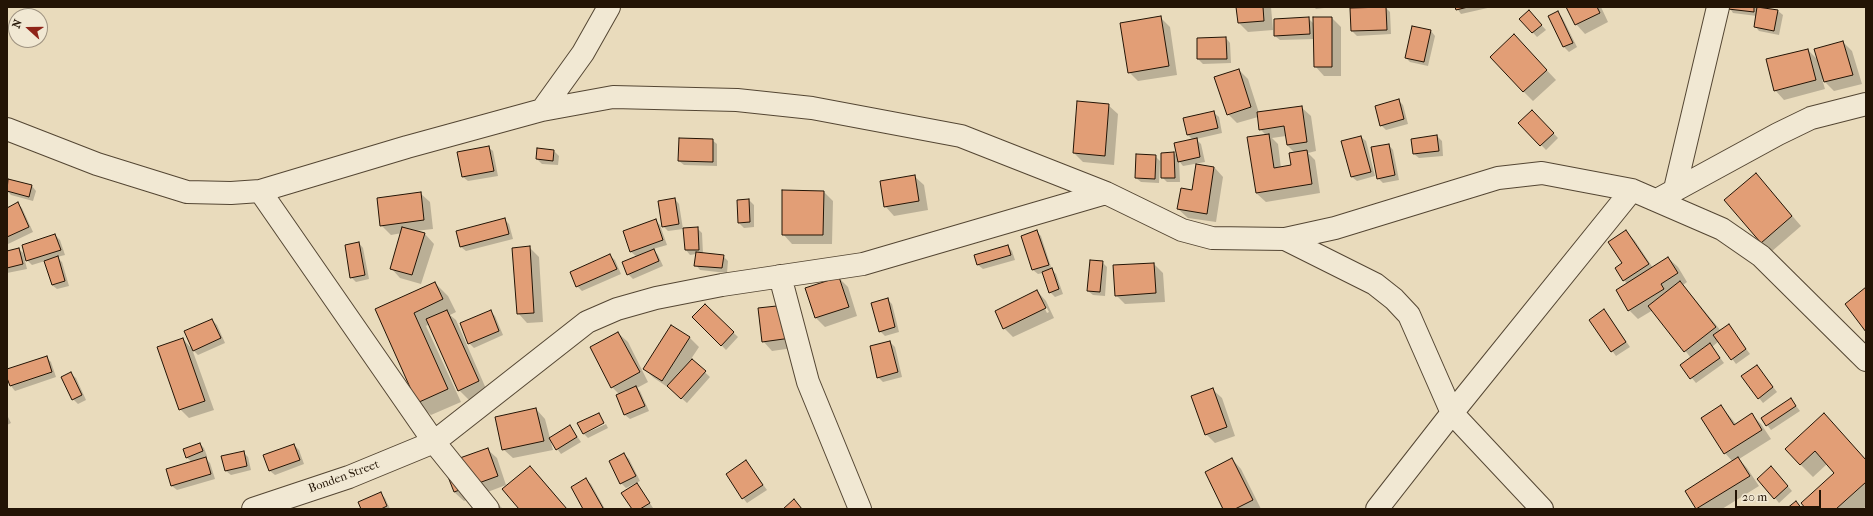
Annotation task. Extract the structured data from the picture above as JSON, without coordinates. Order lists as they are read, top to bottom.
{
  "streets": {
    "street": ["Bonden Street"]
  },
  "scale_bar": "20 m",
  "north": "left"
}
